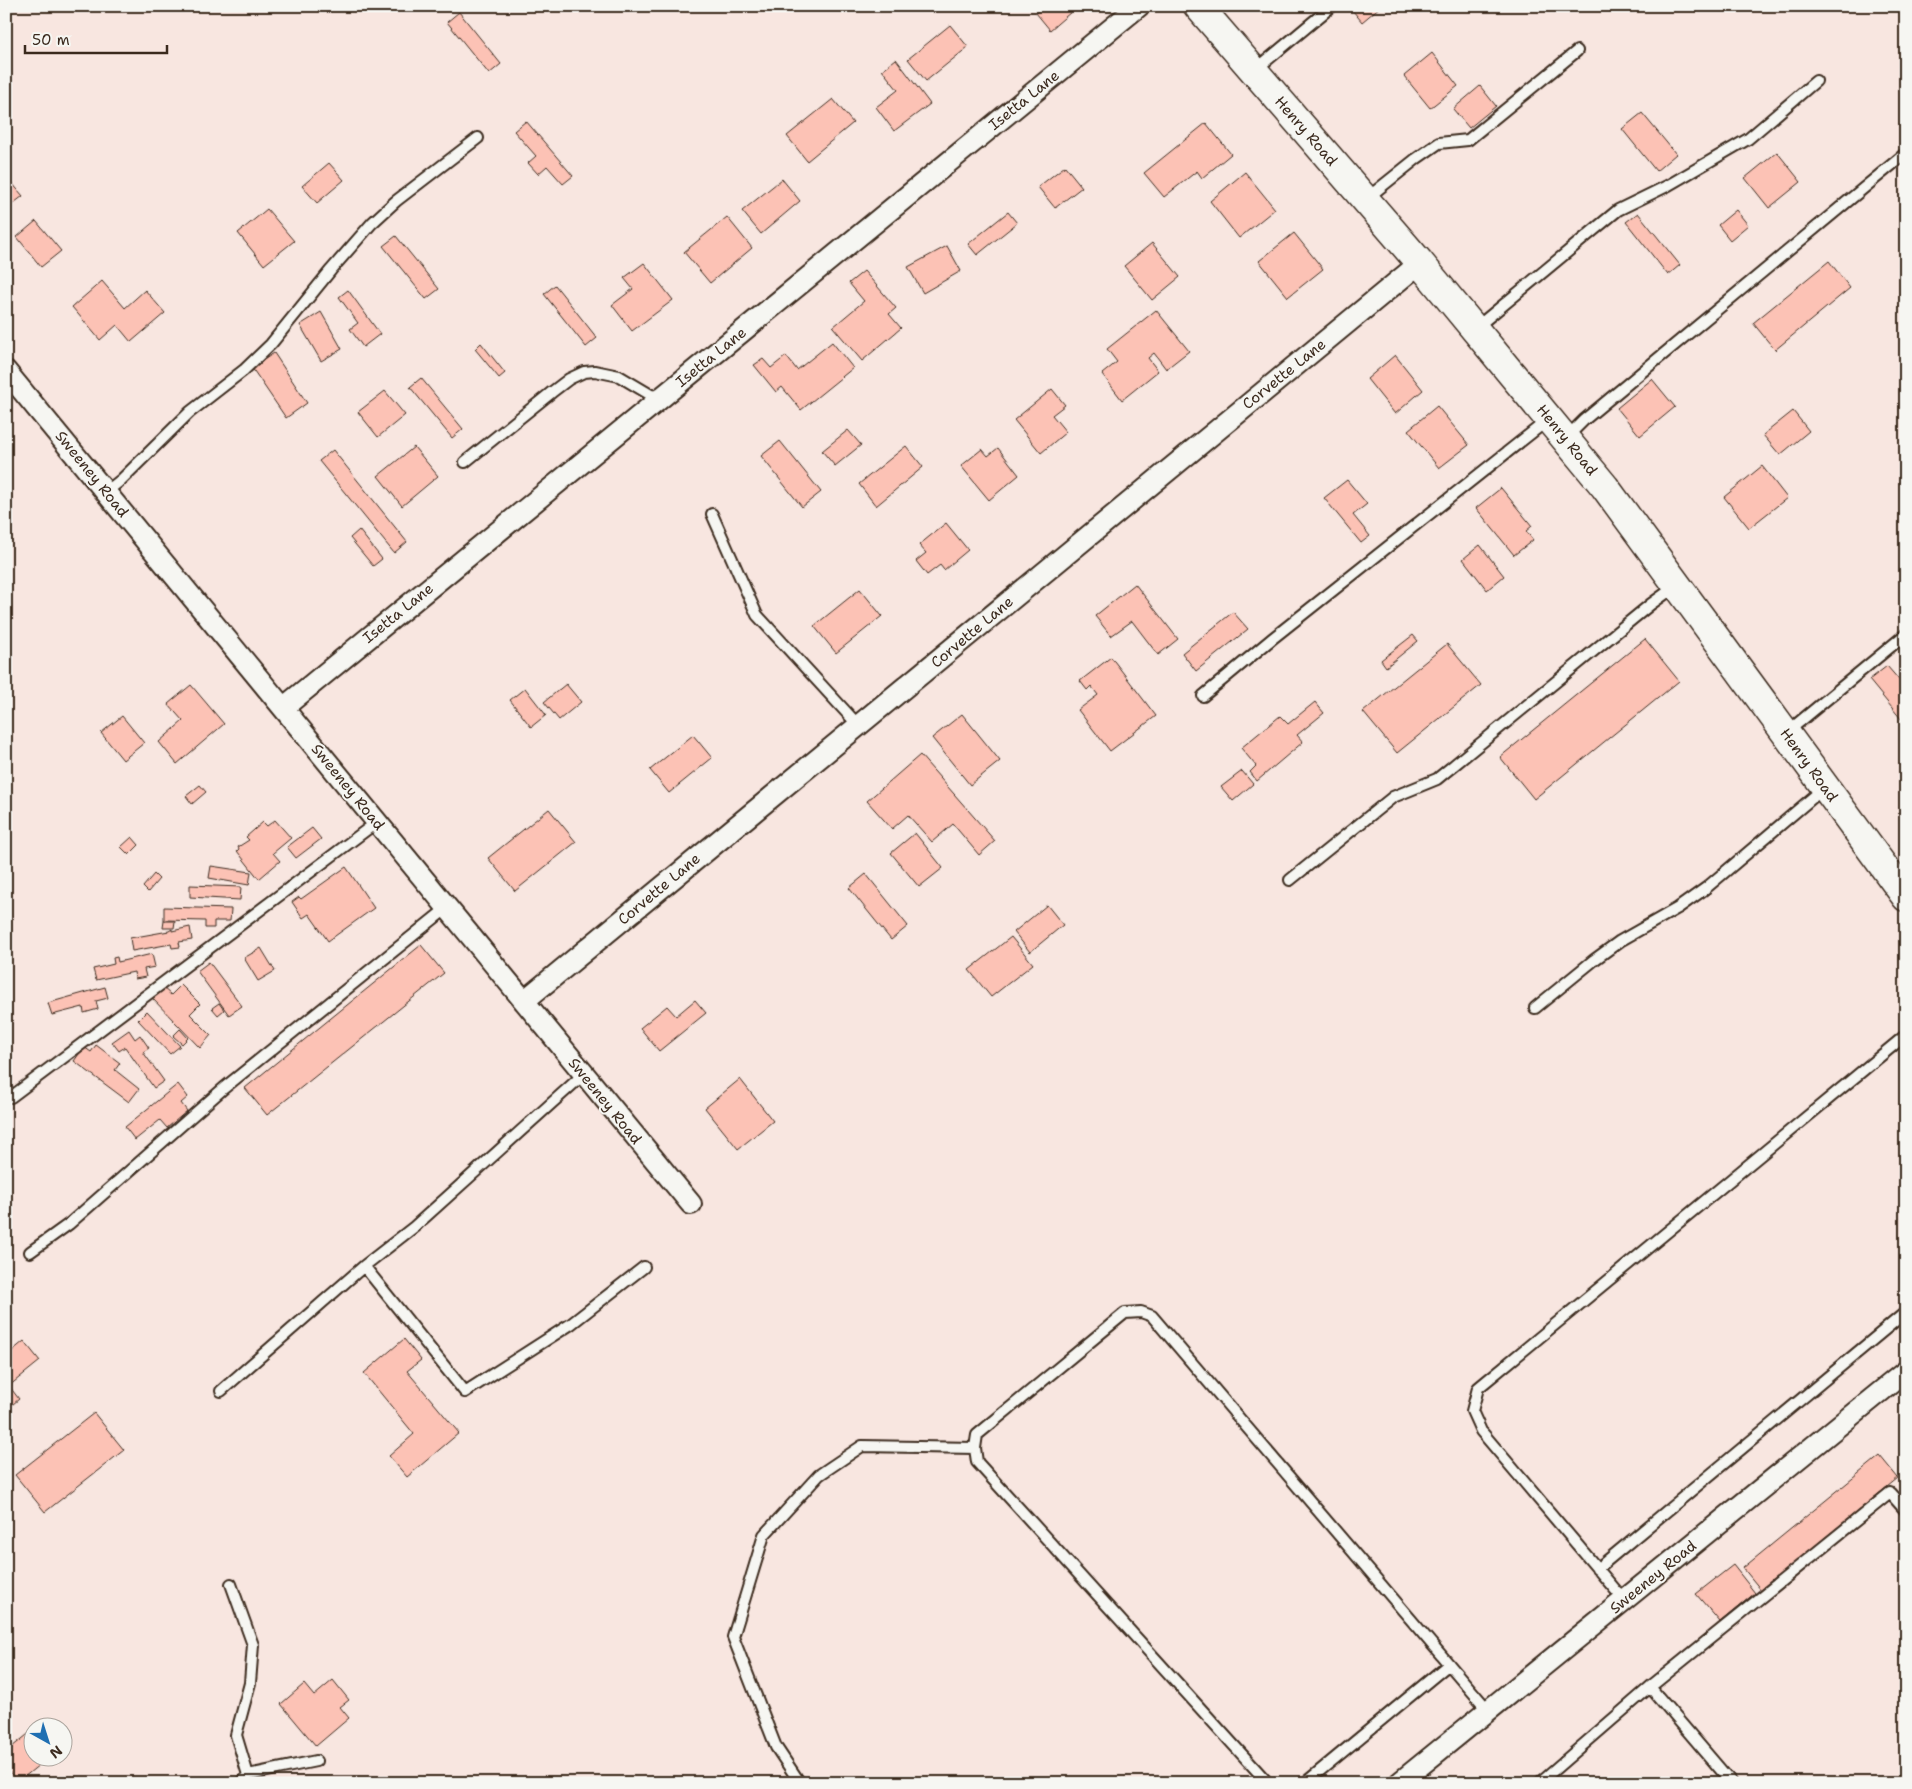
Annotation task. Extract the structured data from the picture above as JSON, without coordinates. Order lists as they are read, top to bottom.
{
  "streets": {
    "street": [
      "Isetta Lane",
      "Henry Road",
      "Corvette Lane",
      "Sweeney Road"
    ]
  },
  "crossings": [
    ["Isetta Lane", "Sweeney Road"],
    ["Henry Road", "Corvette Lane"],
    ["Corvette Lane", "Sweeney Road"]
  ],
  "scale_bar": "50 m",
  "north": "bottom right"
}
